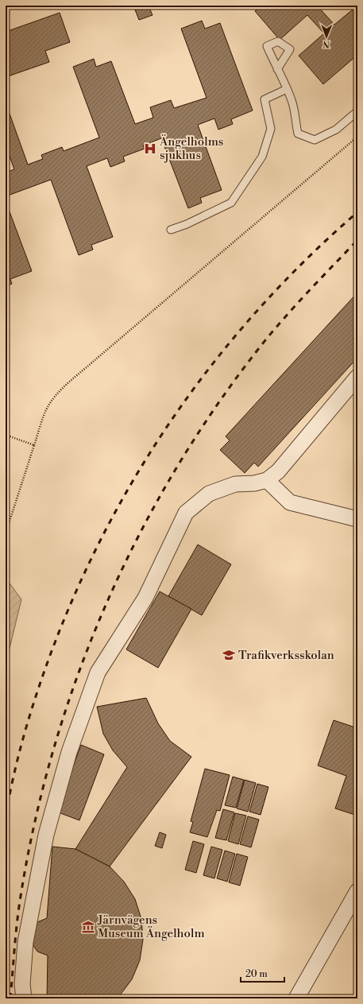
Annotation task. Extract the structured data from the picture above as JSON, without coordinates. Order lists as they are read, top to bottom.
{
  "places": {
    "hospital": ["Ängelholms sjukhus"],
    "school or university": ["Trafikverksskolan"],
    "museum": ["Järnvägens Museum Ängelholm"]
  },
  "scale_bar": "20 m",
  "north": "bottom"
}
